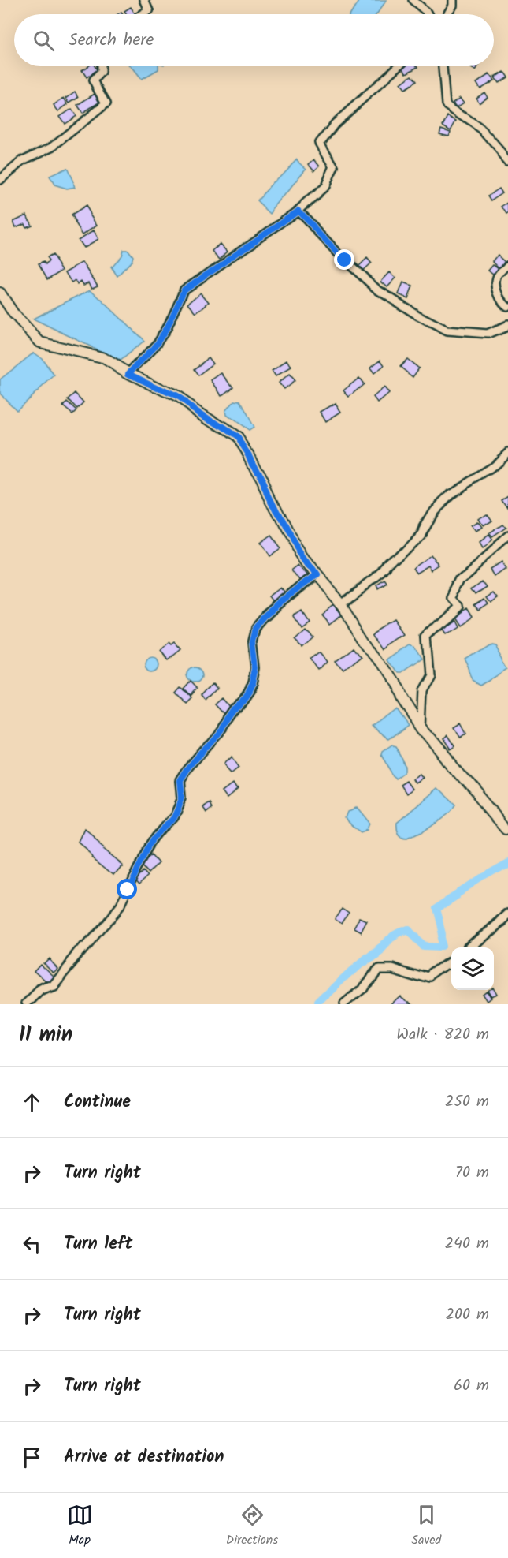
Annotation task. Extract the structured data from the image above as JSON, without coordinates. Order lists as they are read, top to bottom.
{
  "page": {
    "search": "Search here",
    "heading": ["11 min", "Walk · 820 m"],
    "list": [
      ["Continue", "250 m"],
      ["Turn right", "70 m"],
      ["Turn left", "240 m"],
      ["Turn right", "200 m"],
      ["Turn right", "60 m"],
      "Arrive at destination"
    ],
    "nav": ["Map", "Directions", "Saved"]
  }
}
